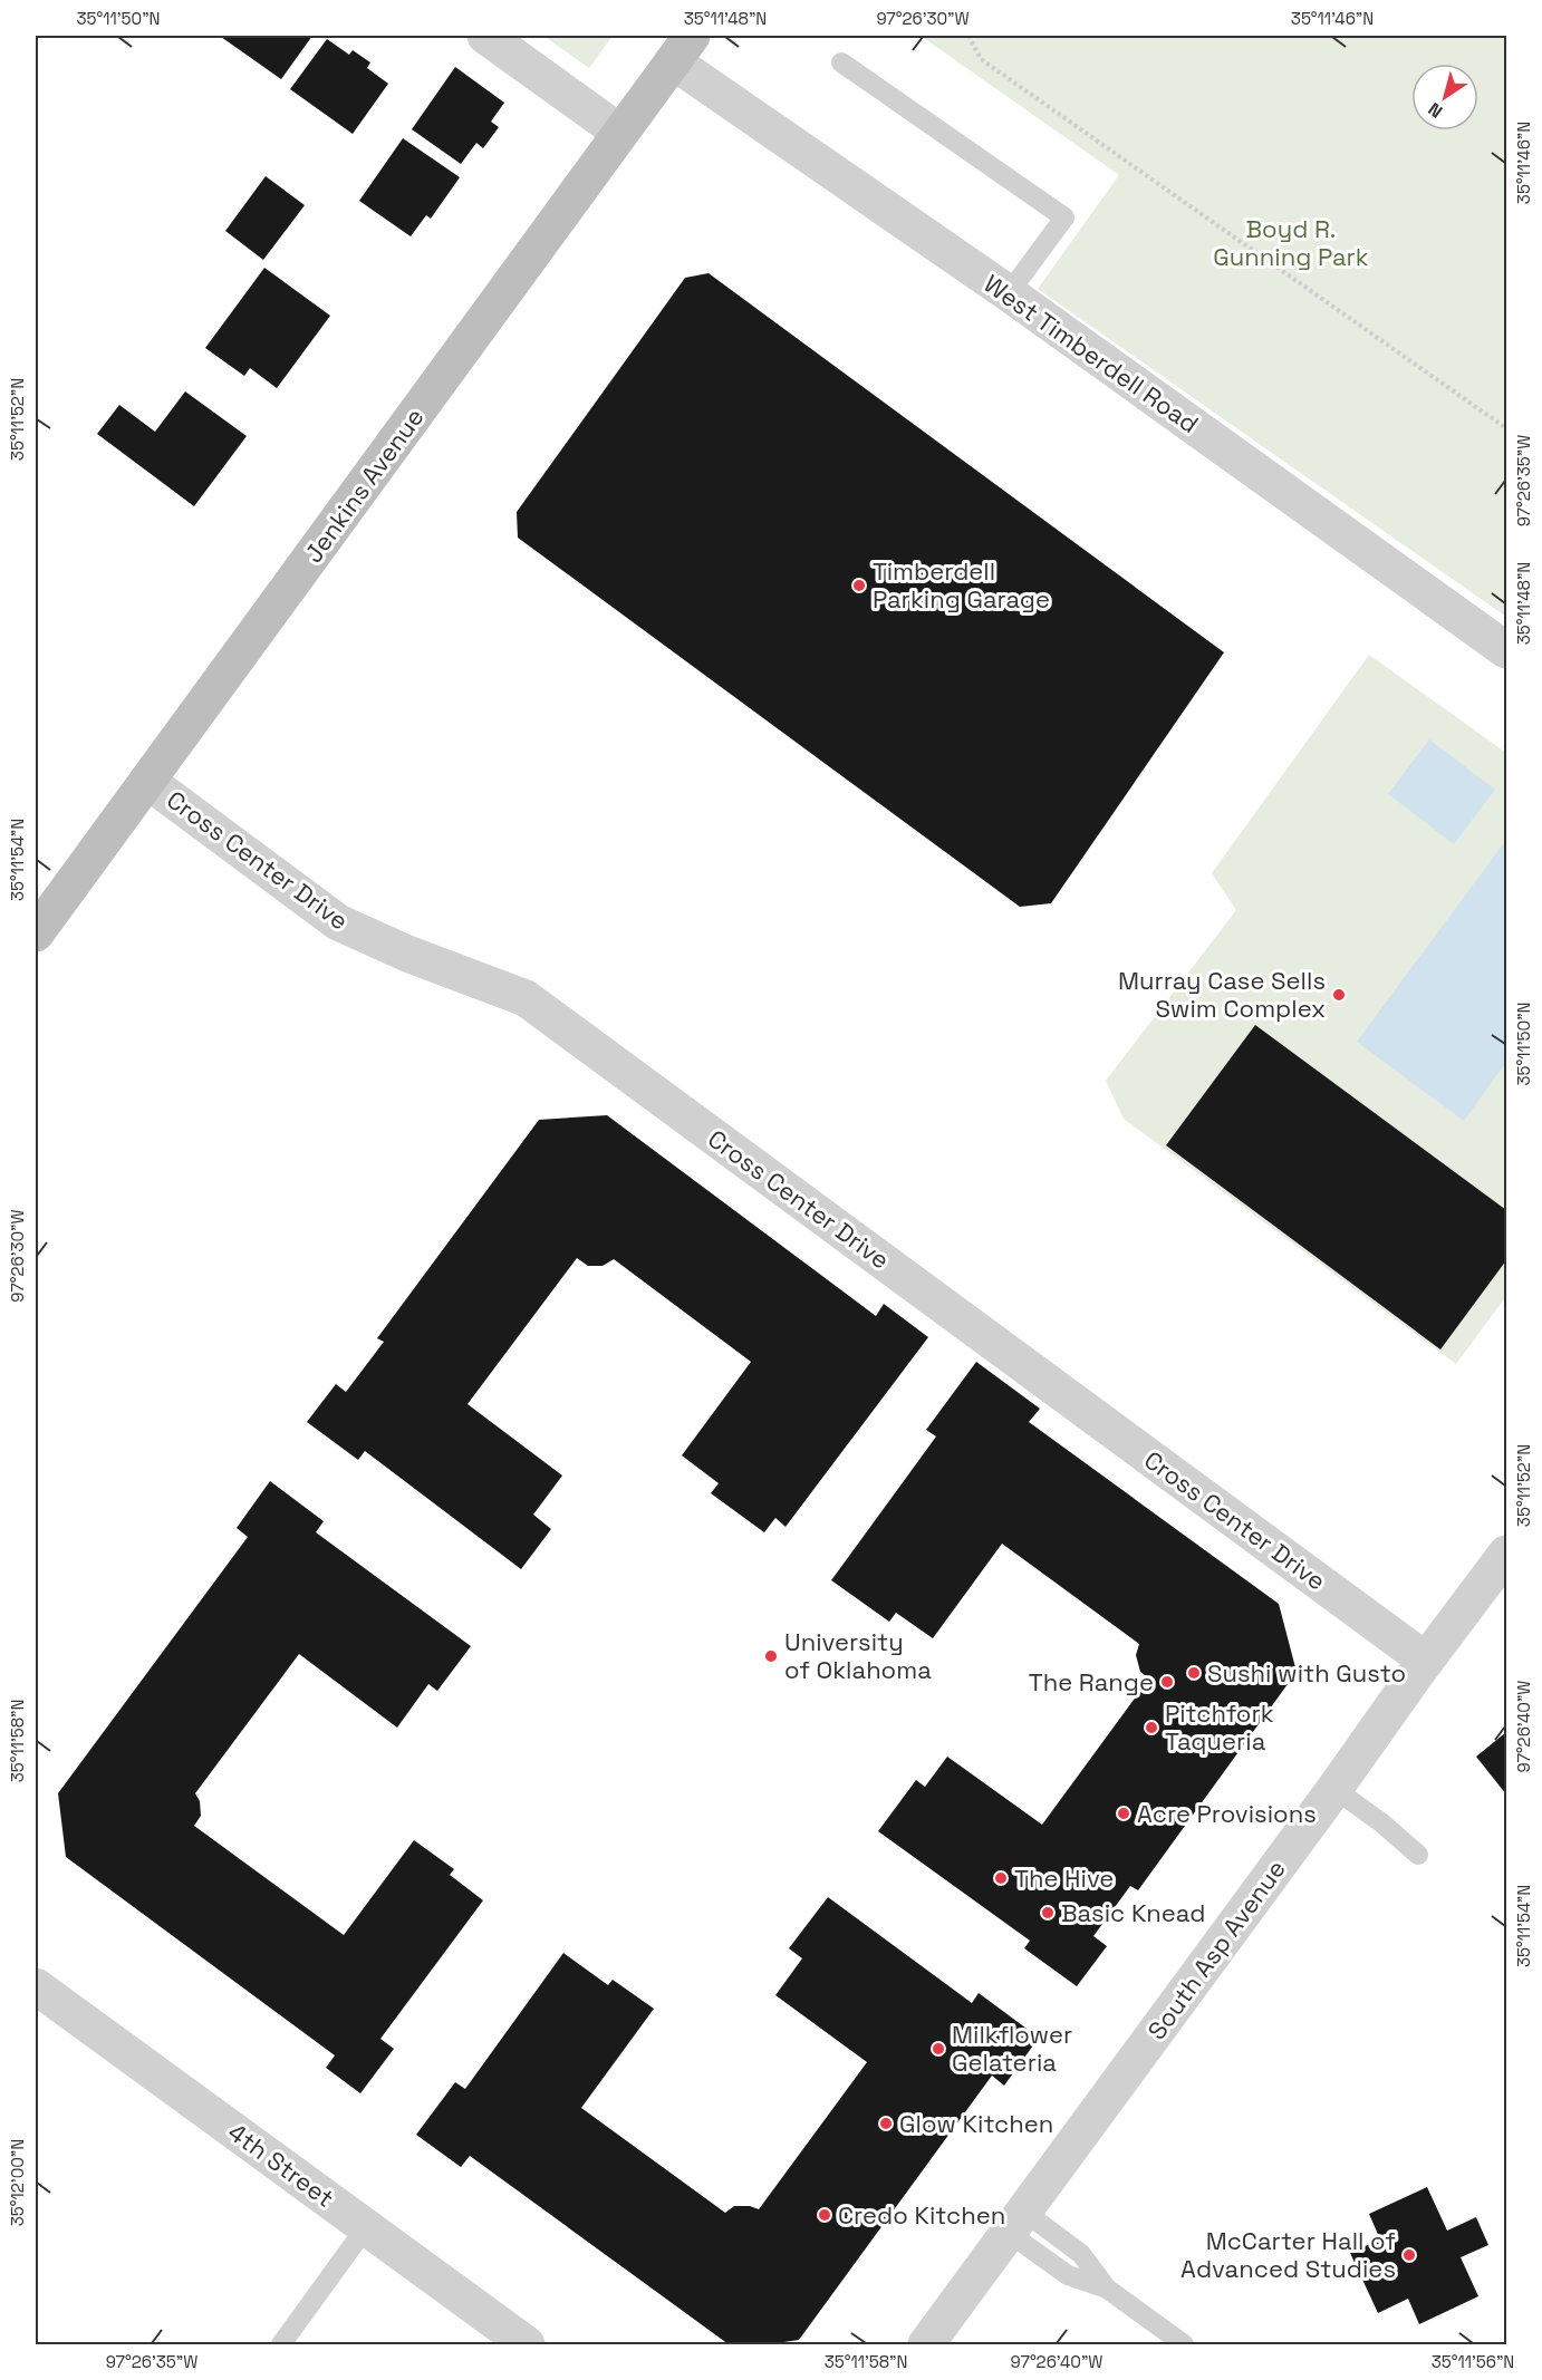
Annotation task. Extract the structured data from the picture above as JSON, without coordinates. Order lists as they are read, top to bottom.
{
  "streets": {
    "street": [
      "West Timberdell Road",
      "Jenkins Avenue",
      "Cross Center Drive",
      "South Asp Avenue",
      "4th Street"
    ]
  },
  "crossings": [
    ["West Timberdell Road", "Jenkins Avenue"],
    ["Jenkins Avenue", "Cross Center Drive"],
    ["Cross Center Drive", "South Asp Avenue"]
  ],
  "parks": ["Boyd R. Gunning Park"],
  "places": [
    "Timberdell Parking Garage",
    "Murray Case Sells Swim Complex",
    "University of Oklahoma",
    "Sushi with Gusto",
    "The Range",
    "Pitchfork Taqueria",
    "Acre Provisions",
    "The Hive",
    "Basic Knead",
    "Milkflower Gelateria",
    "Glow Kitchen",
    "Credo Kitchen",
    "McCarter Hall of Advanced Studies"
  ],
  "north": "bottom left",
  "coordinates": [
    "35°11'50\"N",
    "35°11'48\"N",
    "97°26'30\"W",
    "35°11'46\"N",
    "35°11'52\"N",
    "97°26'35\"W",
    "35°11'54\"N",
    "97°26'40\"W",
    "35°11'58\"N",
    "35°12'00\"N",
    "35°11'56\"N"
  ]
}
